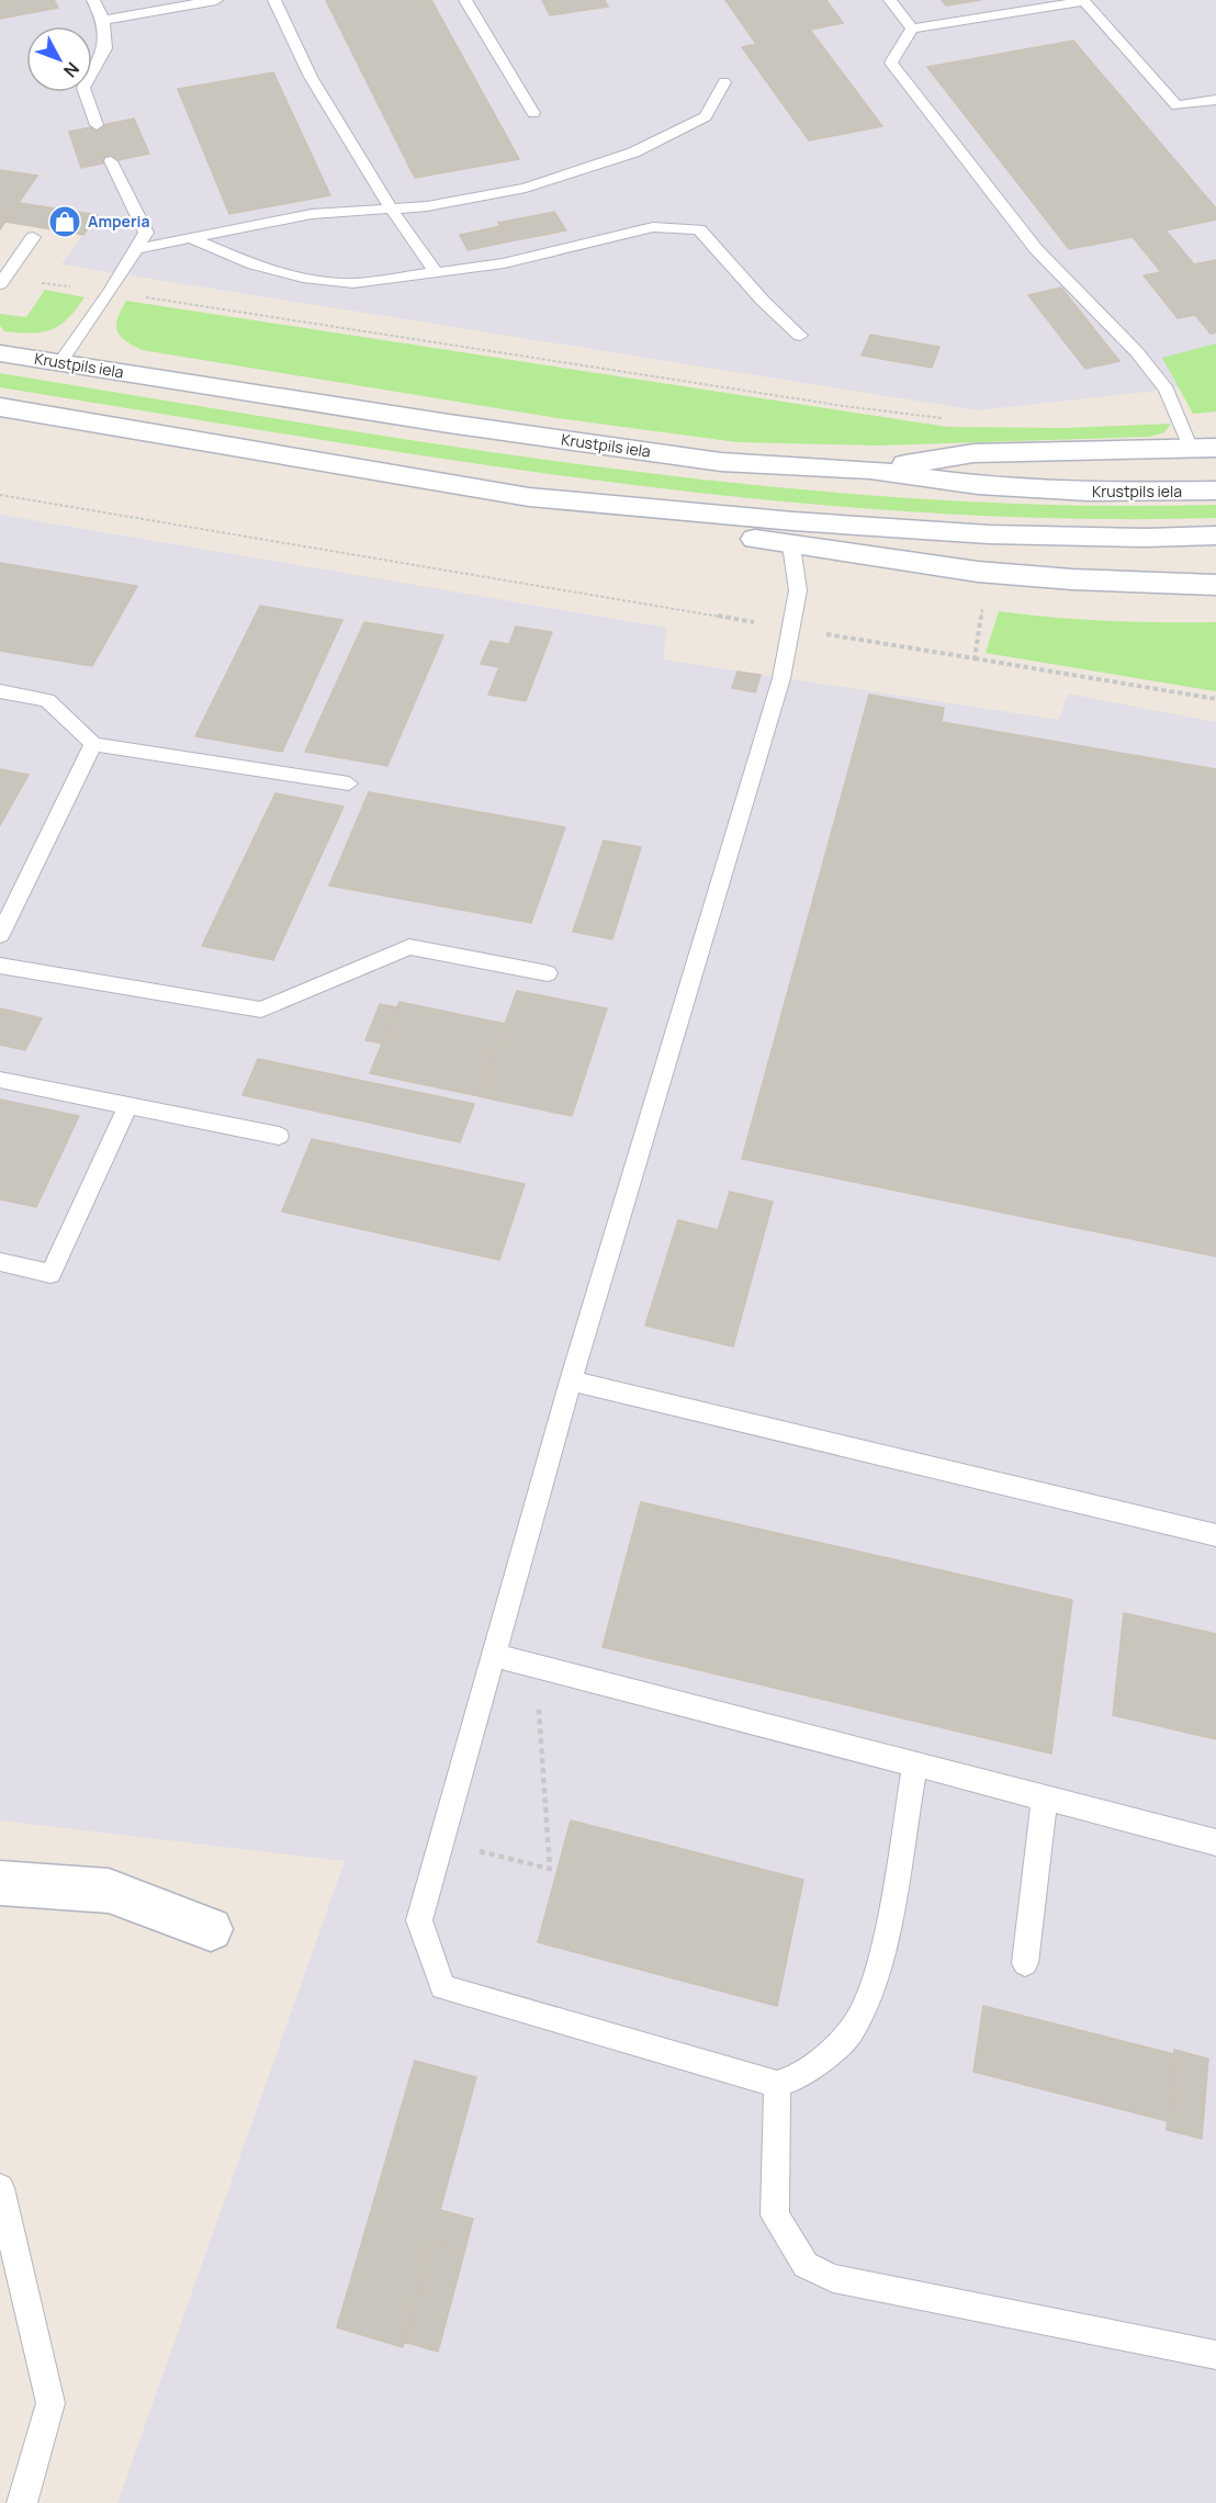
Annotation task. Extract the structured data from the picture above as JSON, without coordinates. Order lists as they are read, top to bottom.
{
  "streets": {
    "main road": ["Krustpils iela"]
  },
  "places": {
    "shop": ["Amperia"]
  },
  "north": "bottom right"
}
